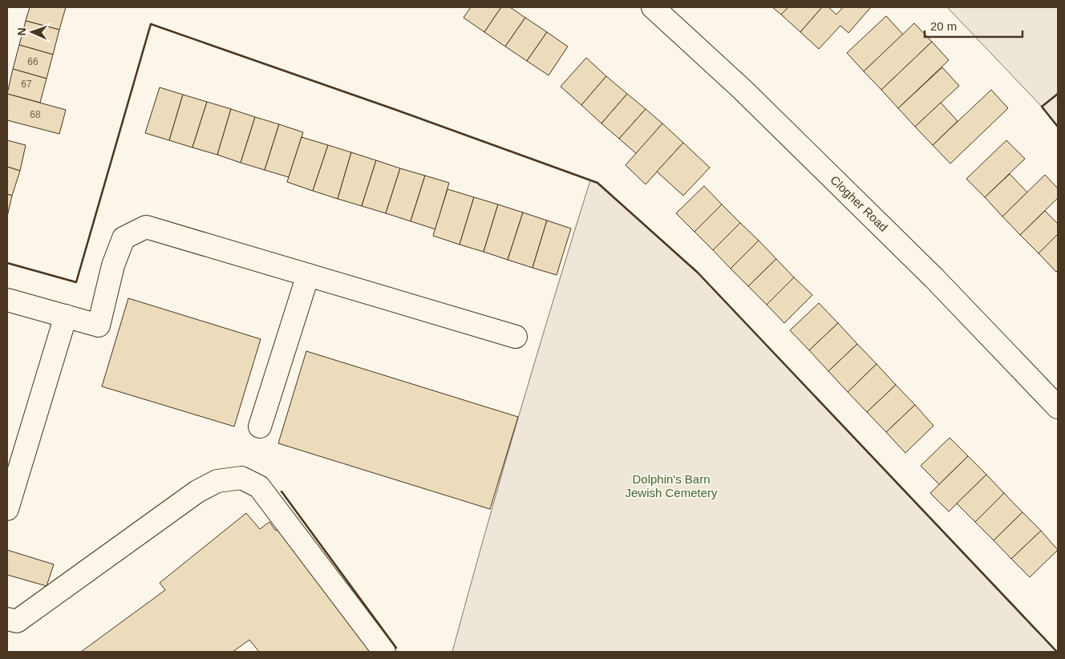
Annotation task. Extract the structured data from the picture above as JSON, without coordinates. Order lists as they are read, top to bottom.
{
  "streets": {
    "street": ["Clogher Road"]
  },
  "parks": ["Dolphin's Barn Jewish Cemetery"],
  "house_numbers": ["66", "67", "68"],
  "scale_bar": "20 m",
  "north": "left"
}
